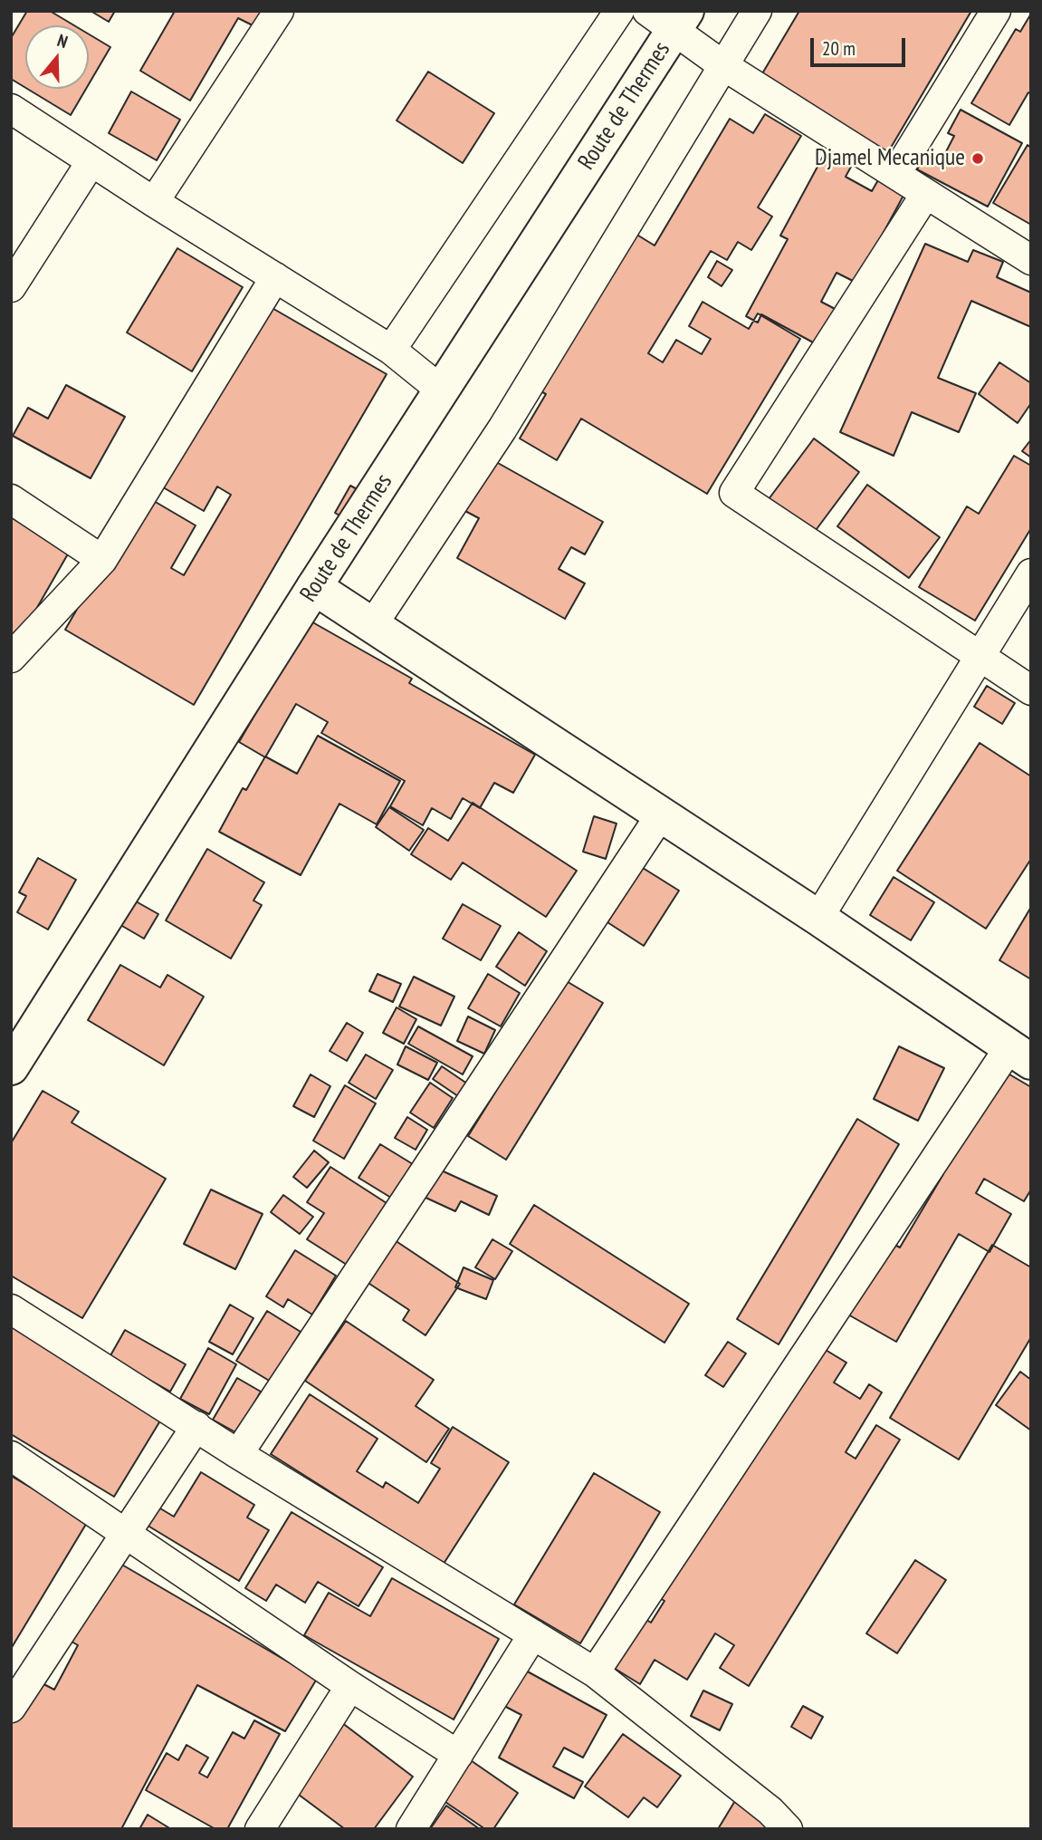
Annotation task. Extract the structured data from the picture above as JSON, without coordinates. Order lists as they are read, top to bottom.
{
  "streets": {
    "main road": ["Route de Thermes"]
  },
  "places": ["Djamel Mecanique"],
  "scale_bar": "20 m",
  "north": "top"
}
